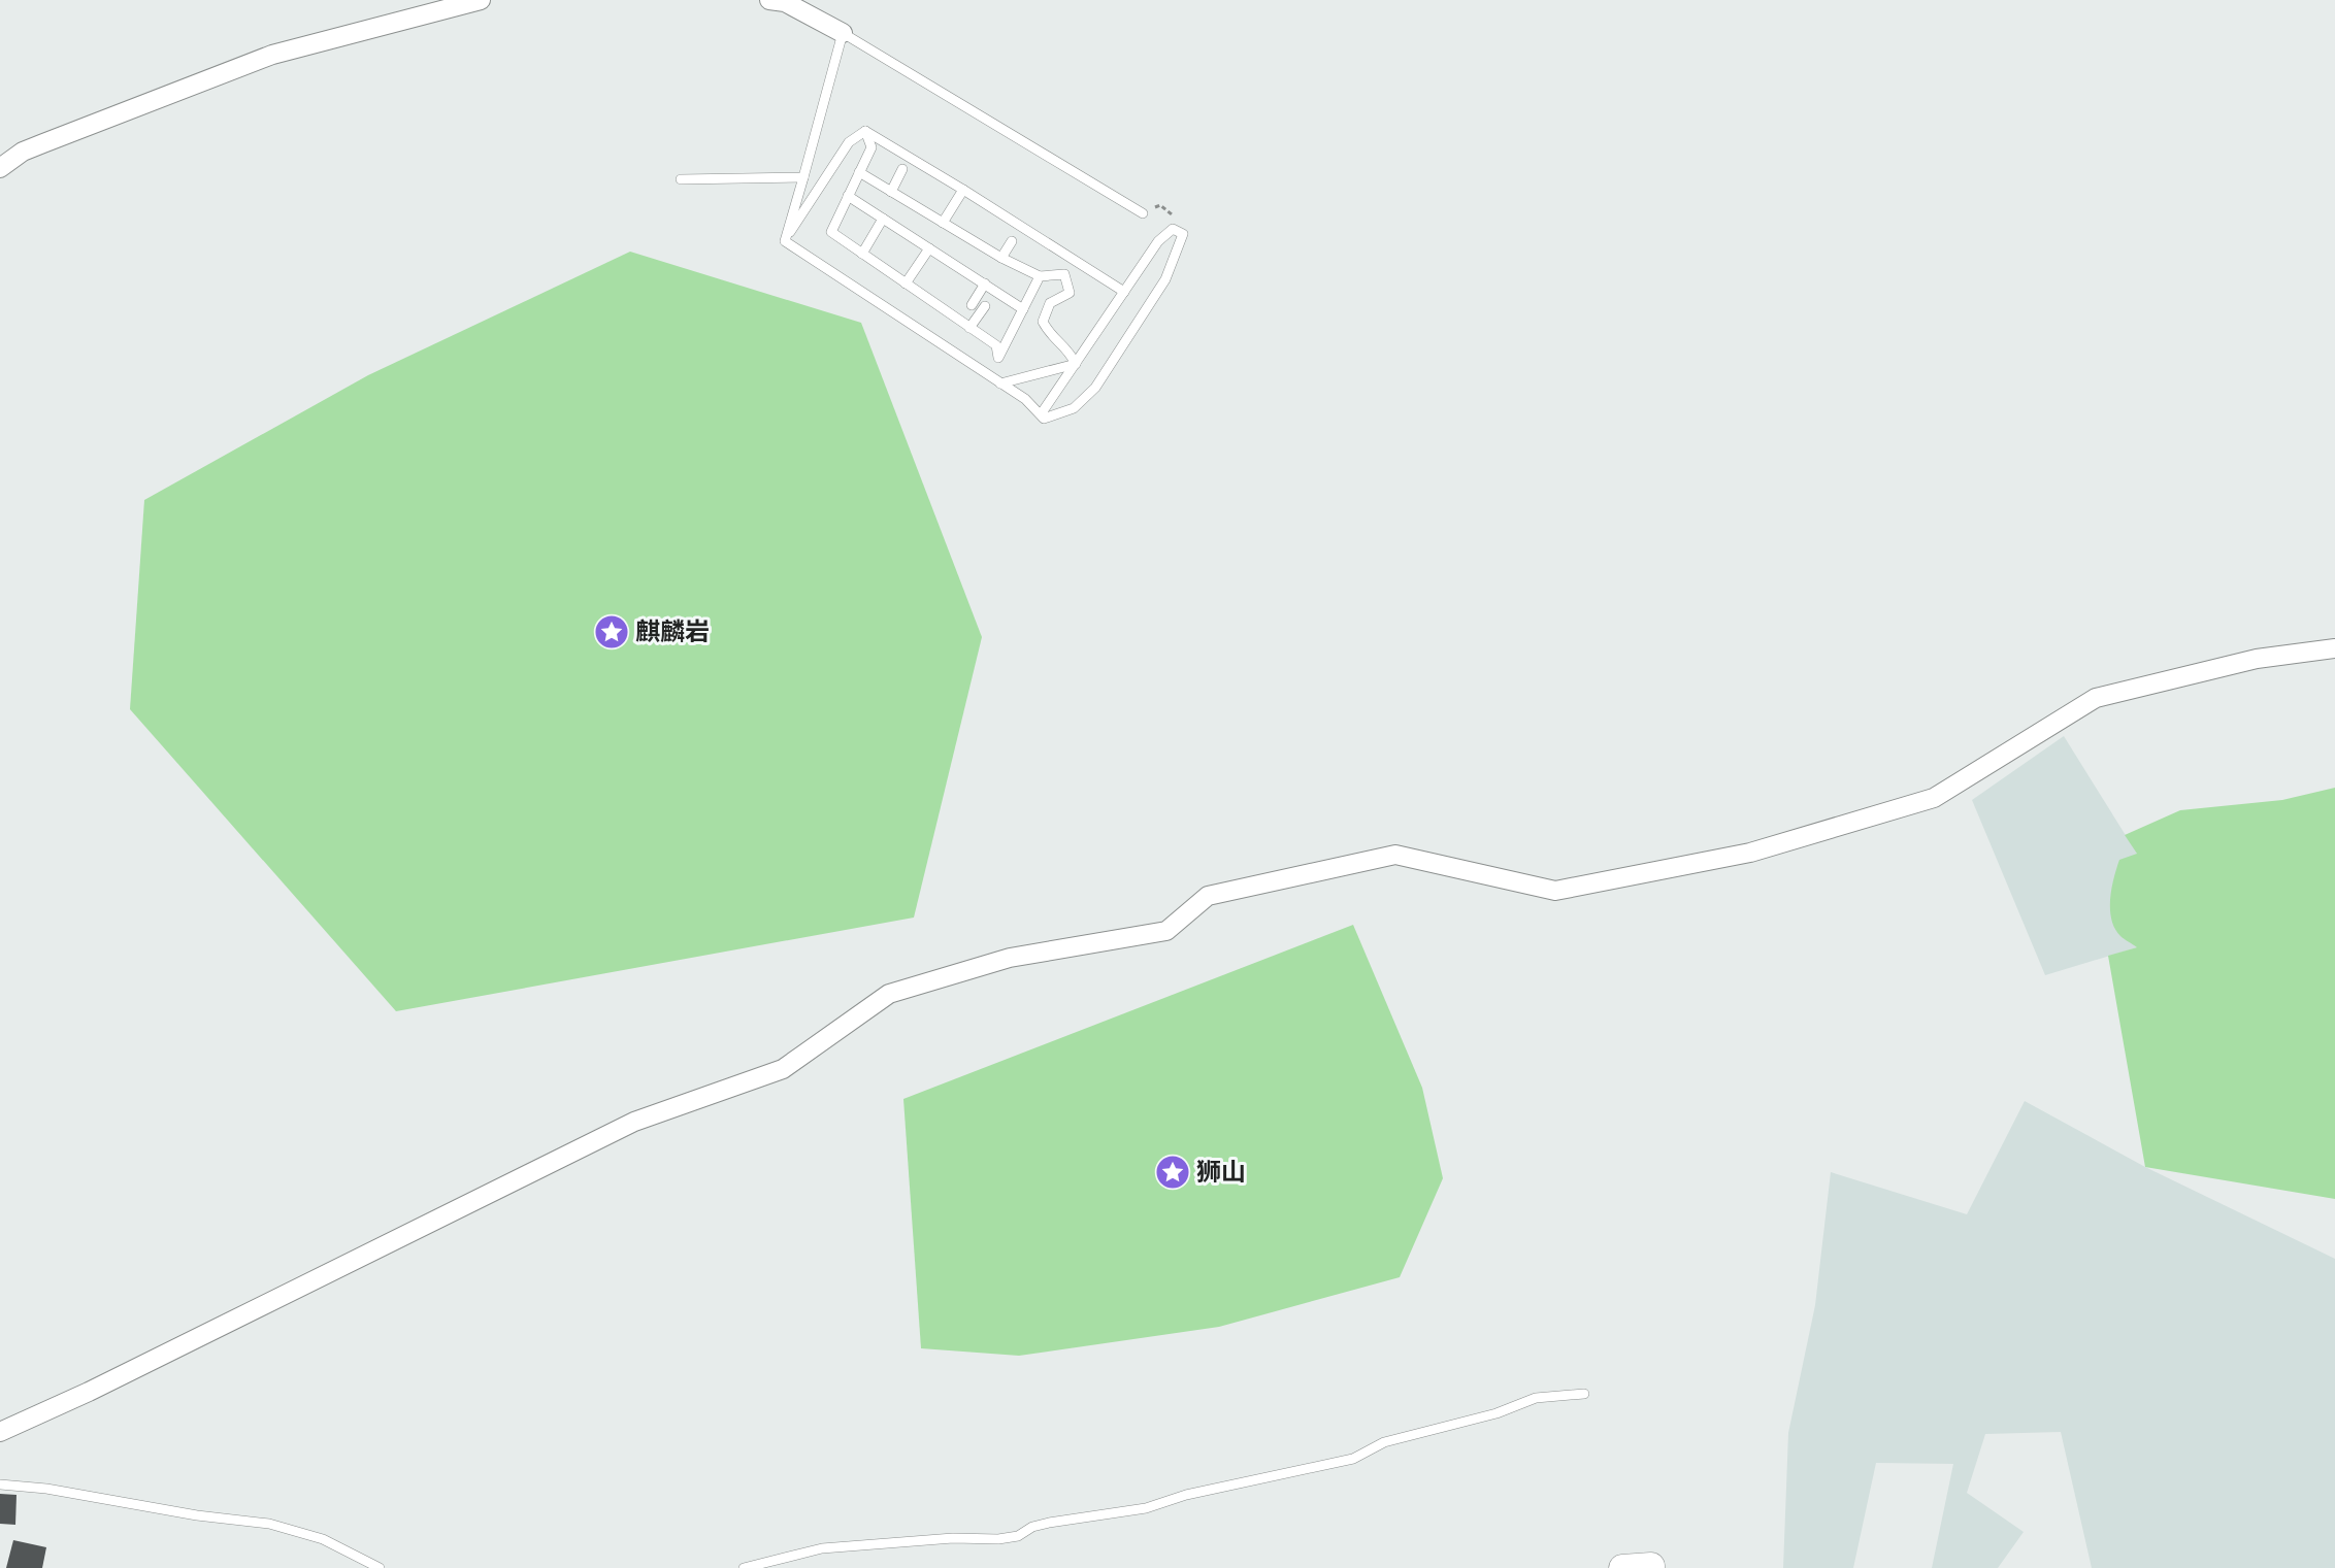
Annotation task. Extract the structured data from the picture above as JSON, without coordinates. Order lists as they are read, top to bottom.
{
  "places": {
    "place": ["麒麟岩", "狮山"]
  }
}
